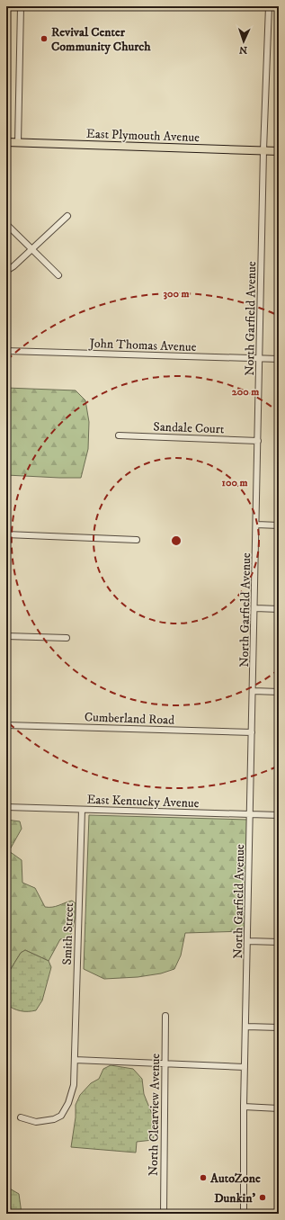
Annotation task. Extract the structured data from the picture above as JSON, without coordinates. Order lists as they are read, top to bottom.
{
  "streets": {
    "main road": ["East Plymouth Avenue"],
    "street": [
      "North Garfield Avenue",
      "John Thomas Avenue",
      "Sandale Court",
      "Cumberland Road",
      "East Kentucky Avenue",
      "Smith Street",
      "North Clearview Avenue"
    ]
  },
  "crossings": [
    ["East Plymouth Avenue", "North Garfield Avenue"],
    ["North Garfield Avenue", "John Thomas Avenue"],
    ["North Garfield Avenue", "Sandale Court"],
    ["North Garfield Avenue", "Cumberland Road"],
    ["North Garfield Avenue", "East Kentucky Avenue"],
    ["East Kentucky Avenue", "Smith Street"]
  ],
  "places": ["Revival Center Community Church", "AutoZone", "Dunkin'"],
  "north": "bottom",
  "rings": ["300 m", "200 m", "100 m"]
}
